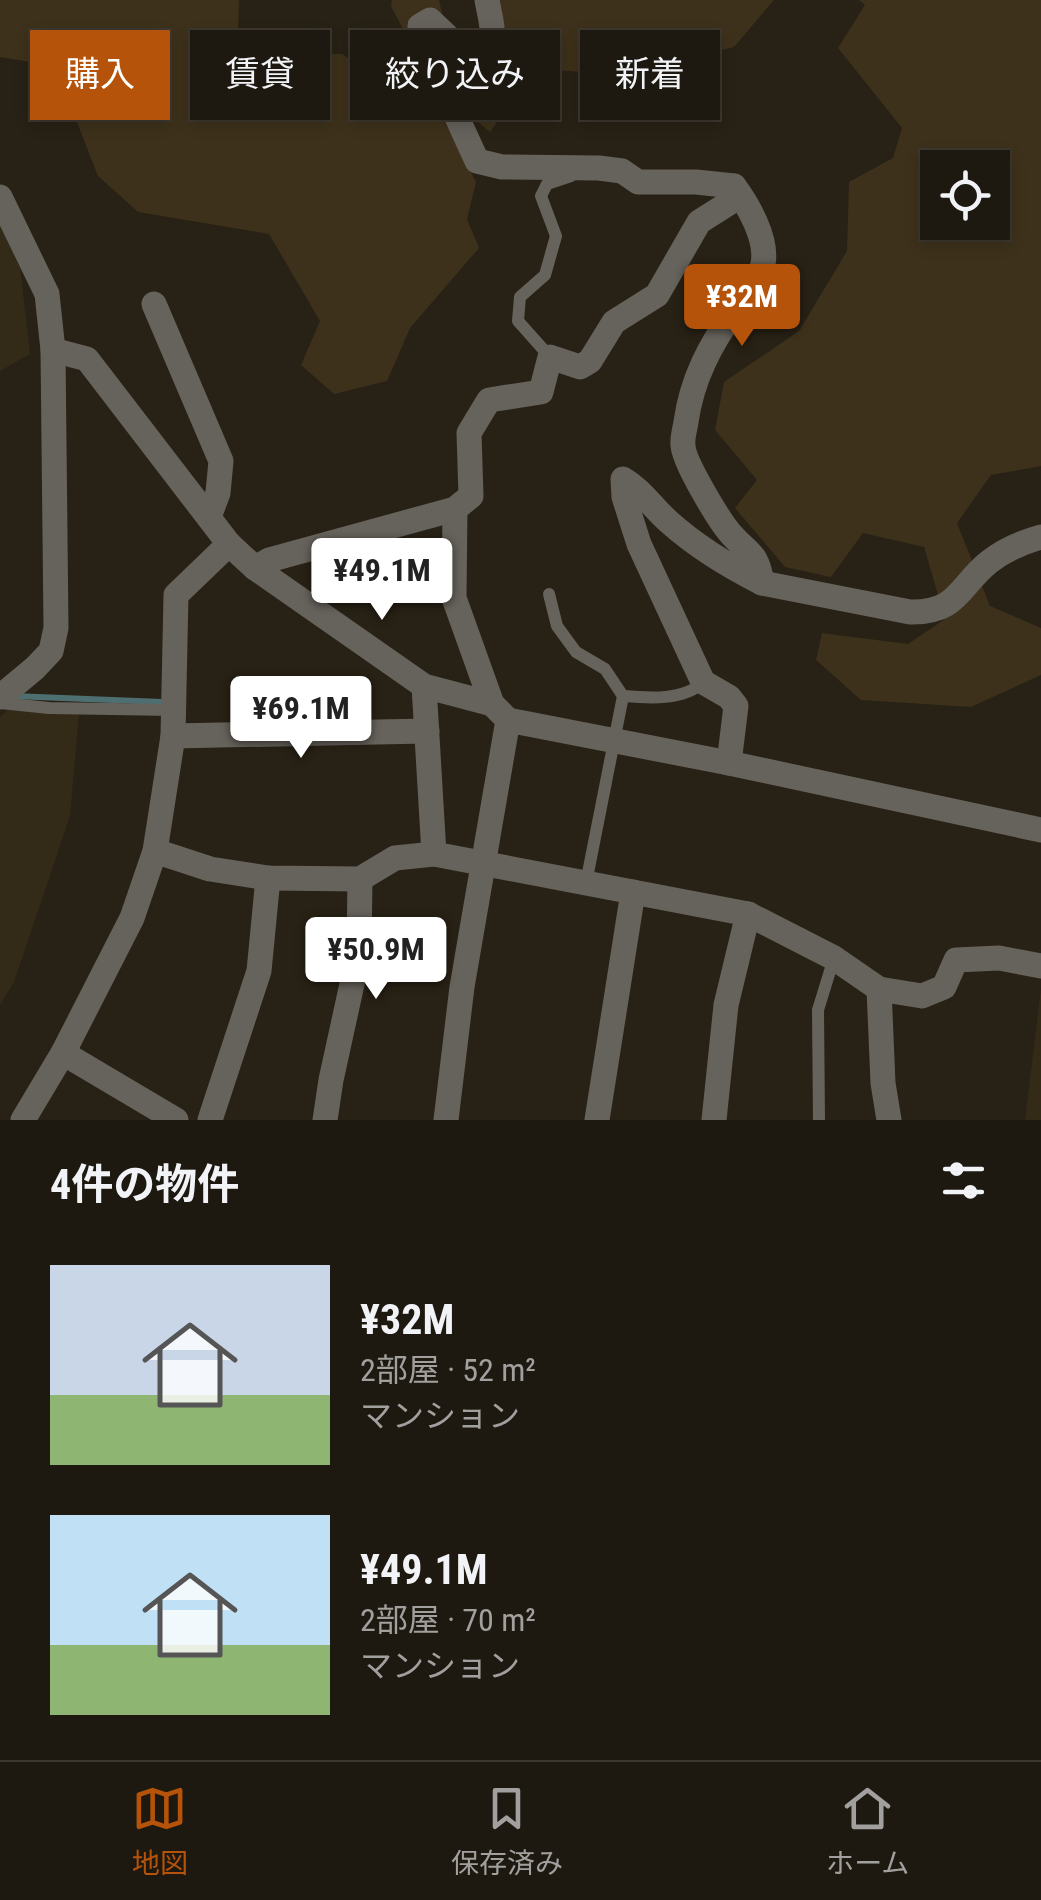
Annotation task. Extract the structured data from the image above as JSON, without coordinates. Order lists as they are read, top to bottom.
{
  "page": {
    "chip": [
      "購入",
      "賃貸",
      "絞り込み",
      "新着"
    ],
    "price": [
      "¥32M",
      "¥49.1M",
      "¥69.1M",
      "¥50.9M"
    ],
    "heading": "4件の物件",
    "list": [
      {
        "name": "¥32M",
        "note": "2部屋 · 52 m² · マンション"
      },
      {
        "name": "¥49.1M",
        "note": "2部屋 · 70 m² · マンション"
      }
    ],
    "tabs": ["地図", "保存済み", "ホーム"]
  }
}
